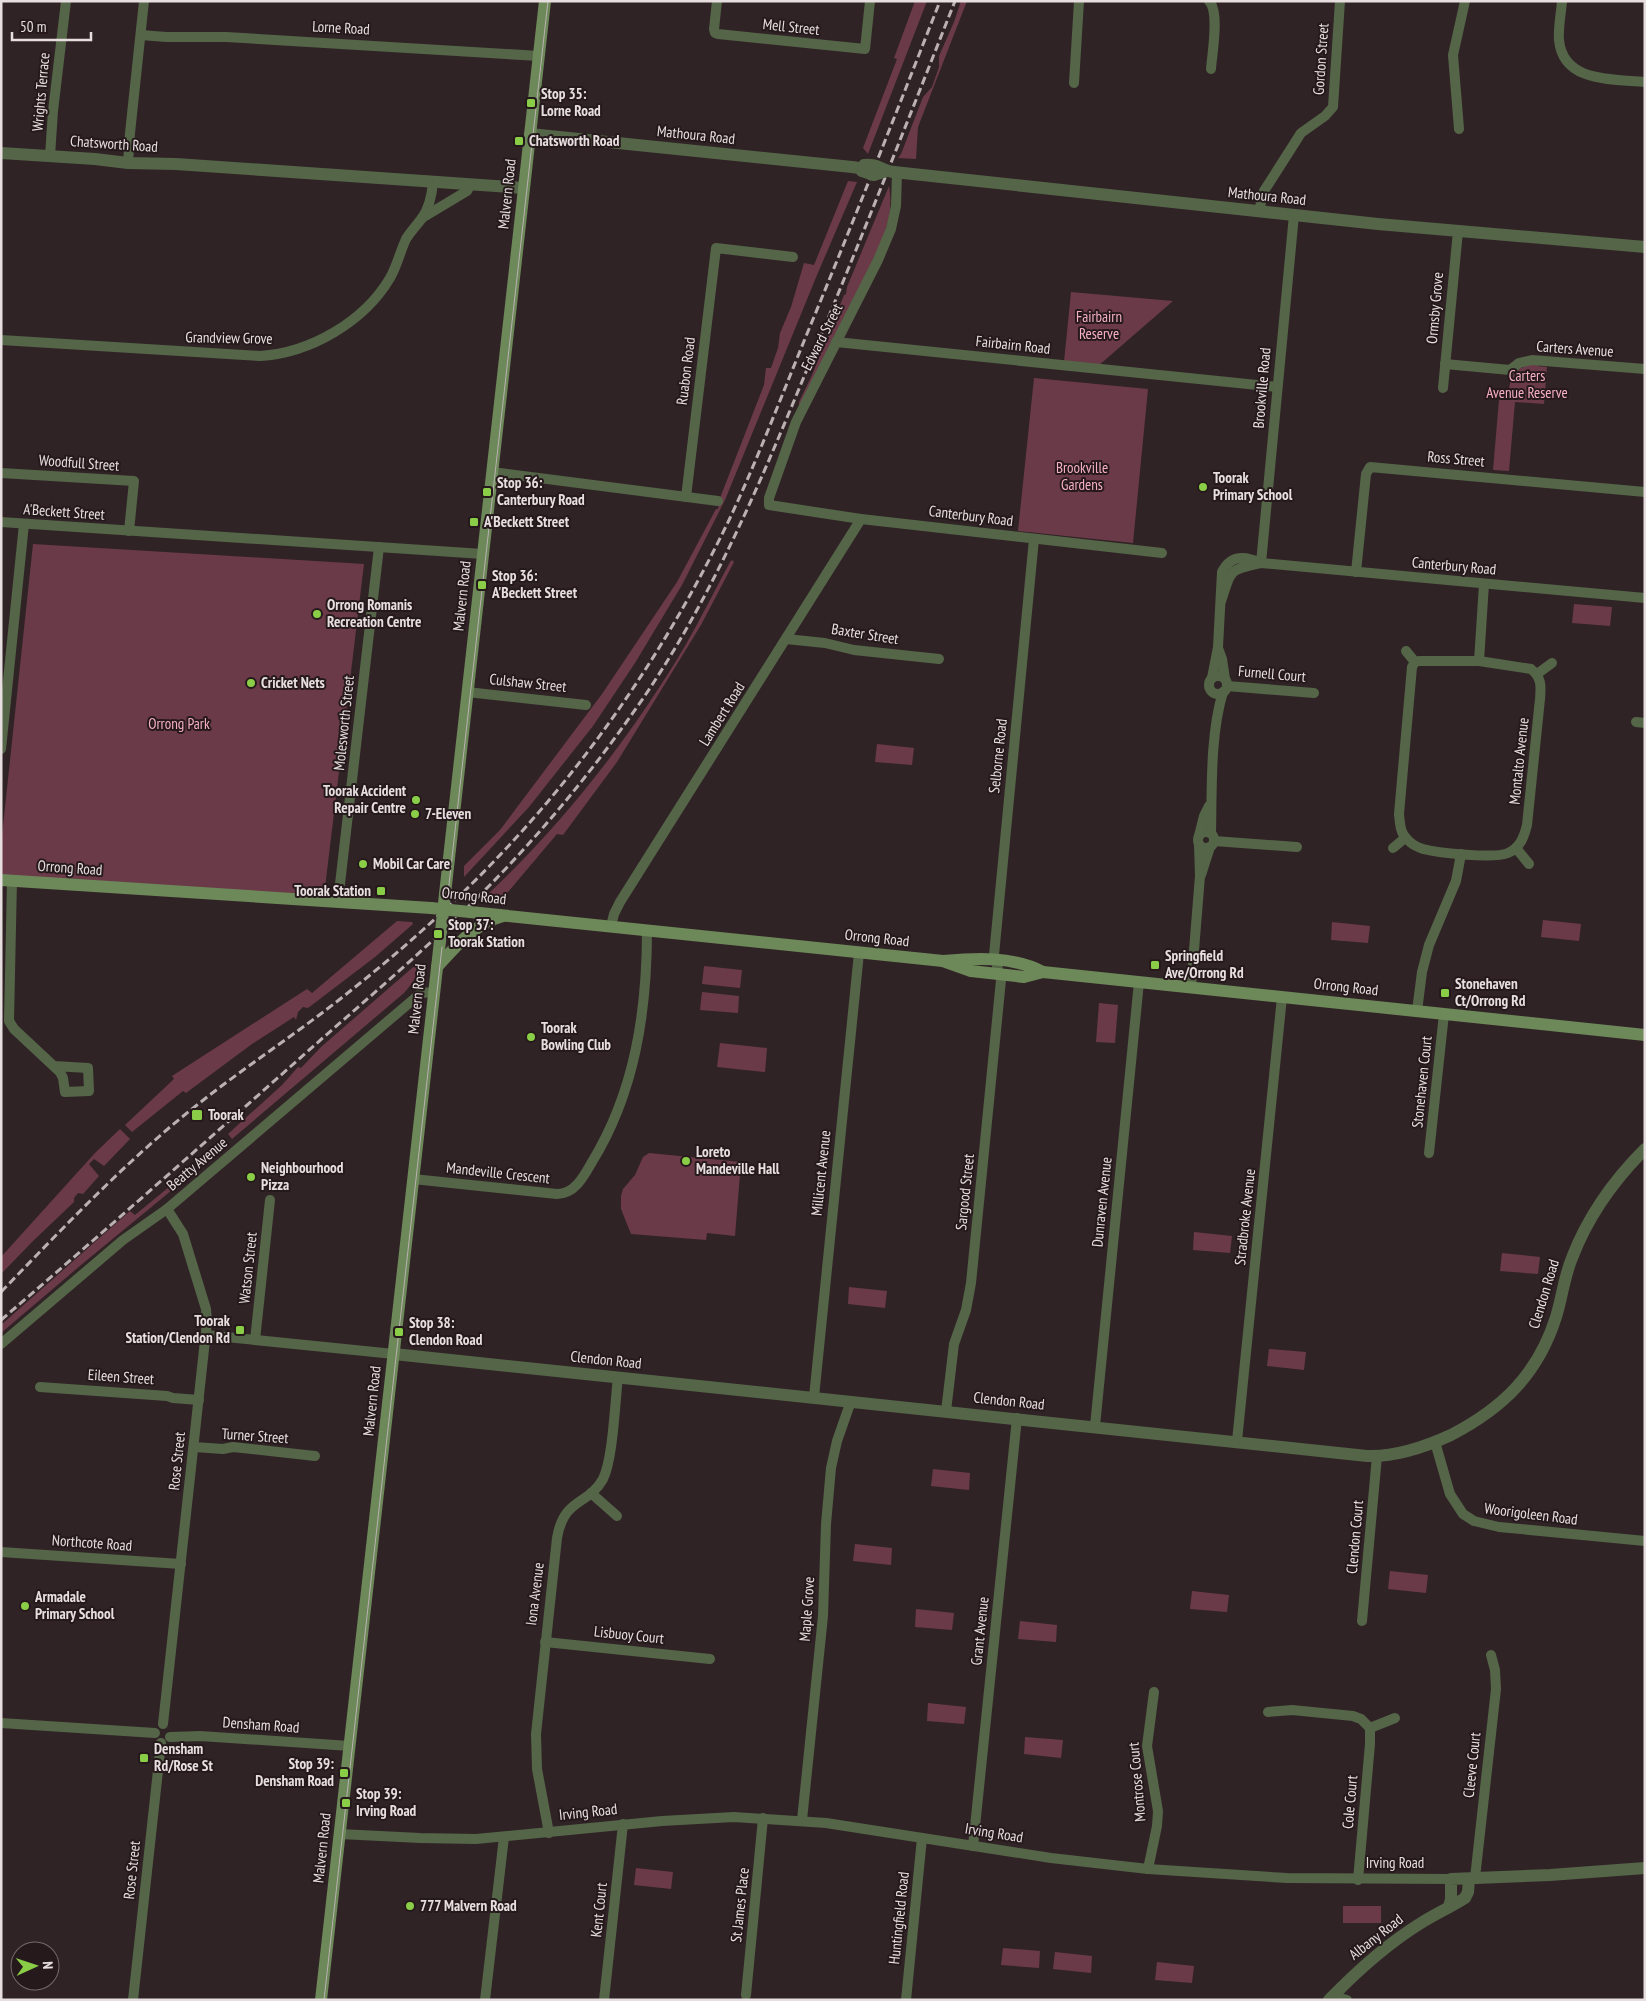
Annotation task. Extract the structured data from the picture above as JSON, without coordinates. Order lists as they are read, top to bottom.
{
  "streets": {
    "main road": ["Malvern Road", "Orrong Road"],
    "street": [
      "Mell Street",
      "Lorne Road",
      "Gordon Street",
      "Wrights Terrace",
      "Mathoura Road",
      "Chatsworth Road",
      "Ormsby Grove",
      "Edward Street",
      "Grandview Grove",
      "Fairbairn Road",
      "Carters Avenue",
      "Ruabon Road",
      "Brookville Road",
      "Ross Street",
      "Woodfull Street",
      "A'Beckett Street",
      "Canterbury Road",
      "Baxter Street",
      "Furnell Court",
      "Culshaw Street",
      "Lambert Road",
      "Molesworth Street",
      "Selborne Road",
      "Montalto Avenue",
      "Stonehaven Court",
      "Beatty Avenue",
      "Mandeville Crescent",
      "Millicent Avenue",
      "Sargood Street",
      "Dunraven Avenue",
      "Stradbroke Avenue",
      "Watson Street",
      "Clendon Road",
      "Eileen Street",
      "Turner Street",
      "Rose Street",
      "Woorigoleen Road",
      "Clendon Court",
      "Northcote Road",
      "Iona Avenue",
      "Maple Grove",
      "Grant Avenue",
      "Lisbuoy Court",
      "Densham Road",
      "Cleeve Court",
      "Montrose Court",
      "Cole Court",
      "Irving Road",
      "St James Place",
      "Kent Court",
      "Huntingfield Road",
      "Albany Road"
    ]
  },
  "crossings": [
    ["Lorne Road", "Malvern Road"],
    ["Gordon Street", "Mathoura Road"],
    ["Wrights Terrace", "Chatsworth Road"],
    ["Mathoura Road", "Malvern Road"],
    ["Mathoura Road", "Ormsby Grove"],
    ["Mathoura Road", "Edward Street"],
    ["Mathoura Road", "Brookville Road"],
    ["Chatsworth Road", "Malvern Road"],
    ["Chatsworth Road", "Grandview Grove"],
    ["Malvern Road", "A'Beckett Street"],
    ["Malvern Road", "Culshaw Street"],
    ["Malvern Road", "Orrong Road"],
    ["Malvern Road", "Beatty Avenue"],
    ["Malvern Road", "Mandeville Crescent"],
    ["Malvern Road", "Clendon Road"],
    ["Malvern Road", "Densham Road"],
    ["Malvern Road", "Irving Road"],
    ["Ormsby Grove", "Carters Avenue"],
    ["Edward Street", "Fairbairn Road"],
    ["Edward Street", "Canterbury Road"],
    ["Fairbairn Road", "Brookville Road"],
    ["Brookville Road", "Canterbury Road"],
    ["Ross Street", "Canterbury Road"],
    ["Woodfull Street", "A'Beckett Street"],
    ["A'Beckett Street", "Molesworth Street"],
    ["Canterbury Road", "Lambert Road"],
    ["Canterbury Road", "Selborne Road"],
    ["Baxter Street", "Lambert Road"],
    ["Lambert Road", "Orrong Road"],
    ["Molesworth Street", "Orrong Road"],
    ["Selborne Road", "Orrong Road"],
    ["Selborne Road", "Sargood Street"],
    ["Orrong Road", "Stonehaven Court"],
    ["Orrong Road", "Mandeville Crescent"],
    ["Orrong Road", "Millicent Avenue"],
    ["Orrong Road", "Sargood Street"],
    ["Orrong Road", "Dunraven Avenue"],
    ["Orrong Road", "Stradbroke Avenue"],
    ["Beatty Avenue", "Rose Street"],
    ["Millicent Avenue", "Clendon Road"],
    ["Sargood Street", "Clendon Road"],
    ["Dunraven Avenue", "Clendon Road"],
    ["Stradbroke Avenue", "Clendon Road"],
    ["Watson Street", "Clendon Road"],
    ["Clendon Road", "Rose Street"],
    ["Clendon Road", "Woorigoleen Road"],
    ["Clendon Road", "Clendon Court"],
    ["Clendon Road", "Iona Avenue"],
    ["Clendon Road", "Maple Grove"],
    ["Clendon Road", "Grant Avenue"],
    ["Eileen Street", "Rose Street"],
    ["Turner Street", "Rose Street"],
    ["Rose Street", "Northcote Road"],
    ["Rose Street", "Densham Road"],
    ["Iona Avenue", "Lisbuoy Court"],
    ["Iona Avenue", "Irving Road"],
    ["Maple Grove", "Irving Road"],
    ["Grant Avenue", "Irving Road"],
    ["Cleeve Court", "Irving Road"],
    ["Cleeve Court", "Albany Road"],
    ["Montrose Court", "Irving Road"],
    ["Cole Court", "Irving Road"],
    ["Irving Road", "St James Place"],
    ["Irving Road", "Kent Court"],
    ["Irving Road", "Huntingfield Road"],
    ["Irving Road", "Albany Road"]
  ],
  "parks": [
    "Fairbairn Reserve",
    "Carters Avenue Reserve",
    "Brookville Gardens",
    "Orrong Park"
  ],
  "places": {
    "transit": [
      "Stop 35: Lorne Road",
      "Chatsworth Road",
      "Stop 36: Canterbury Road",
      "A'Beckett Street",
      "Stop 36: A'Beckett Street",
      "Toorak Station",
      "Stop 37: Toorak Station",
      "Springfield Ave/Orrong Rd",
      "Stonehaven Ct/Orrong Rd",
      "Toorak",
      "Toorak Station/Clendon Rd",
      "Stop 38: Clendon Road",
      "Densham Rd/Rose St",
      "Stop 39: Densham Road",
      "Stop 39: Irving Road"
    ],
    "other": [
      "Toorak Primary School",
      "Orrong Romanis Recreation Centre",
      "Cricket Nets",
      "Toorak Accident Repair Centre",
      "7-Eleven",
      "Mobil Car Care",
      "Toorak Bowling Club",
      "Loreto Mandeville Hall",
      "Neighbourhood Pizza",
      "Armadale Primary School",
      "777 Malvern Road"
    ]
  },
  "scale_bar": "50 m",
  "north": "right"
}
